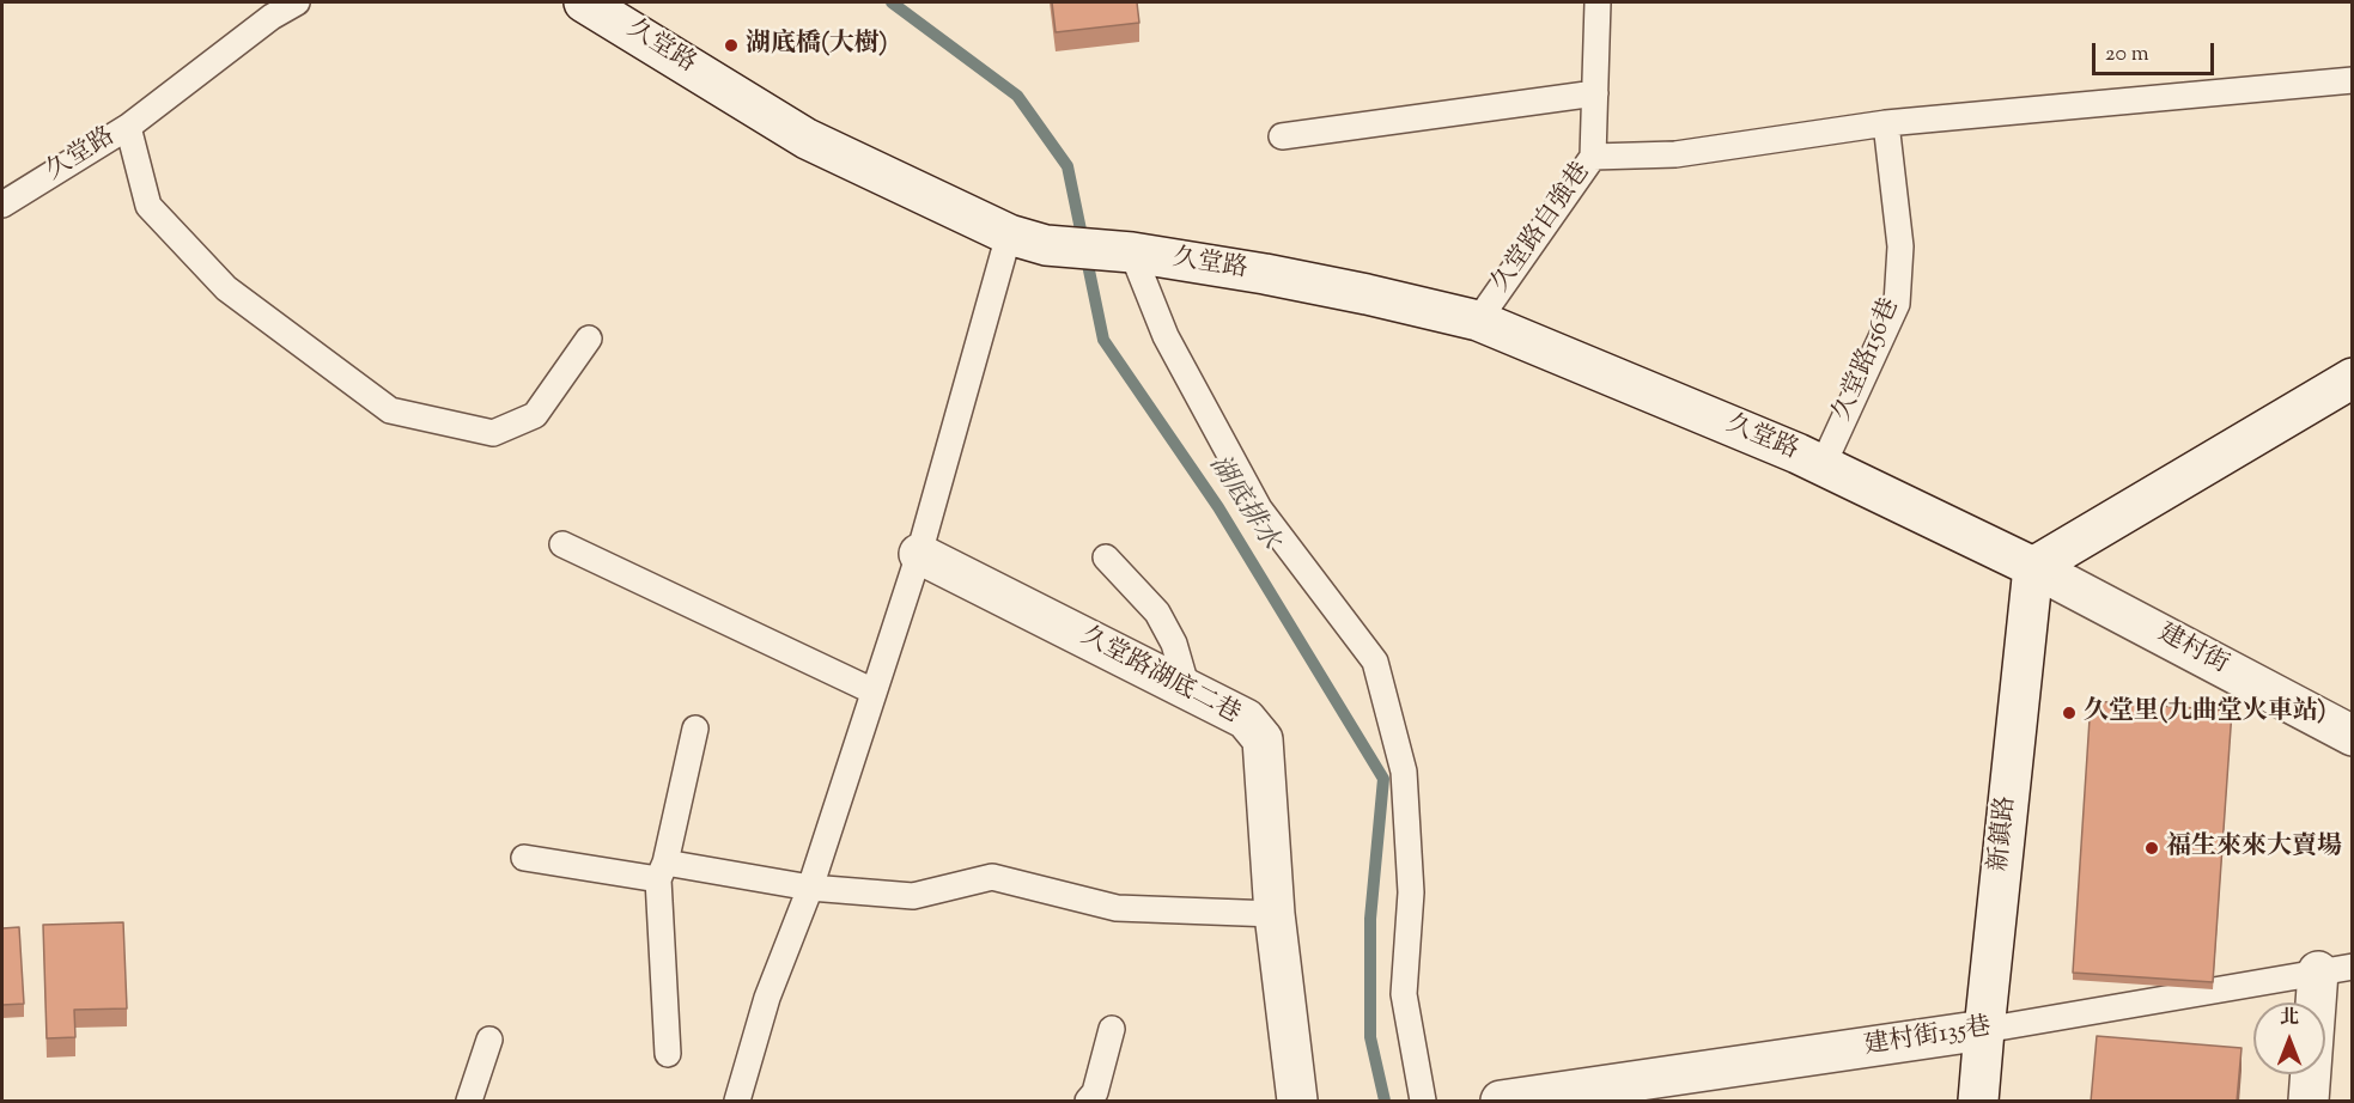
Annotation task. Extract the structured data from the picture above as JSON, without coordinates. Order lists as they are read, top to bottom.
{
  "streets": {
    "street": [
      "久堂路",
      "建村街",
      "久堂路湖底二巷",
      "新鎮路",
      "建村街135巷"
    ],
    "lane": ["久堂路自強巷", "久堂路156巷"]
  },
  "crossings": [
    ["久堂路", "久堂路自強巷"],
    ["久堂路", "久堂路156巷"],
    ["久堂路", "建村街"],
    ["久堂路", "新鎮路"],
    ["建村街", "新鎮路"],
    ["新鎮路", "建村街135巷"]
  ],
  "water": ["湖底排水"],
  "places": ["湖底橋(大樹)", "久堂里(九曲堂火車站)", "福生來來大賣場"],
  "scale_bar": "20 m",
  "north": "top"
}
